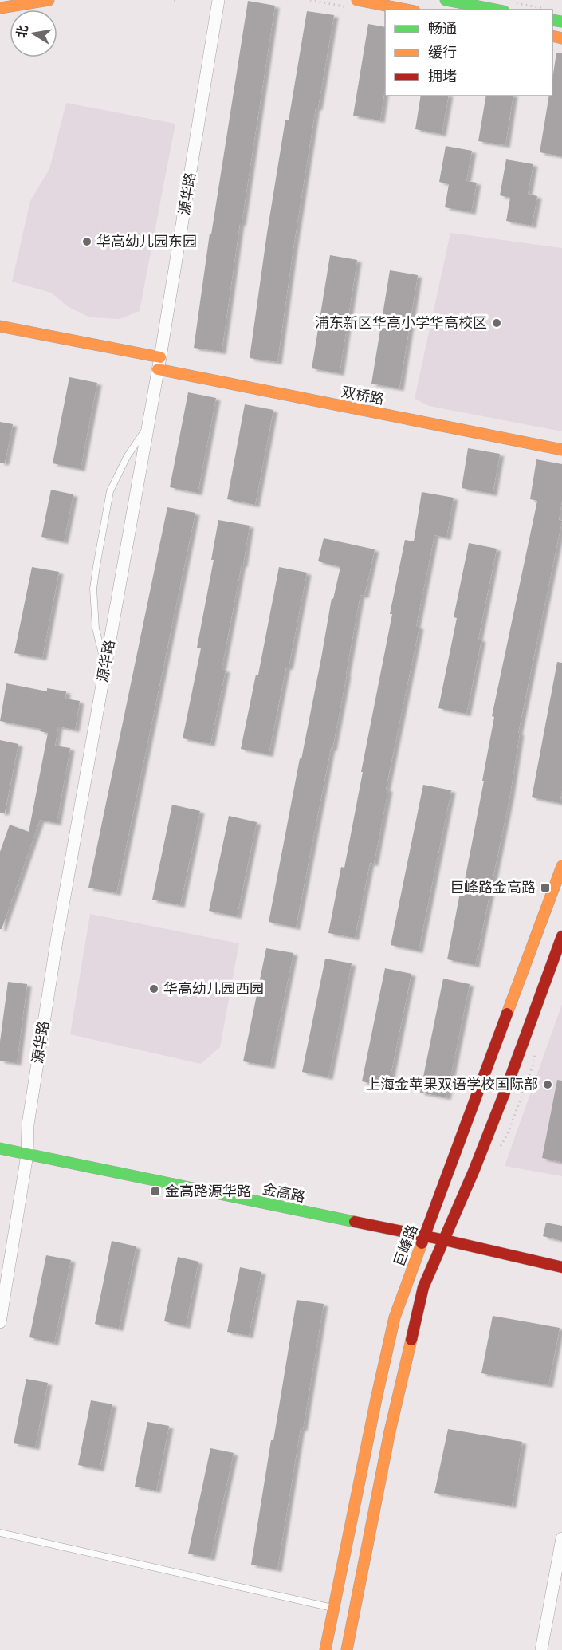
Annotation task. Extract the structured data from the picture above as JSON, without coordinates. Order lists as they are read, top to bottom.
{
  "streets": {
    "main road": ["双桥路", "金高路", "巨峰路"],
    "street": ["源华路"]
  },
  "crossings": [
    ["源华路", "双桥路"],
    ["源华路", "金高路"],
    ["金高路", "巨峰路"]
  ],
  "places": {
    "other": [
      "华高幼儿园东园",
      "浦东新区华高小学华高校区",
      "华高幼儿园西园",
      "上海金苹果双语学校国际部"
    ],
    "transit": ["巨峰路金高路", "金高路源华路"]
  },
  "legend": ["畅通", "缓行", "拥堵"],
  "north": "left"
}
